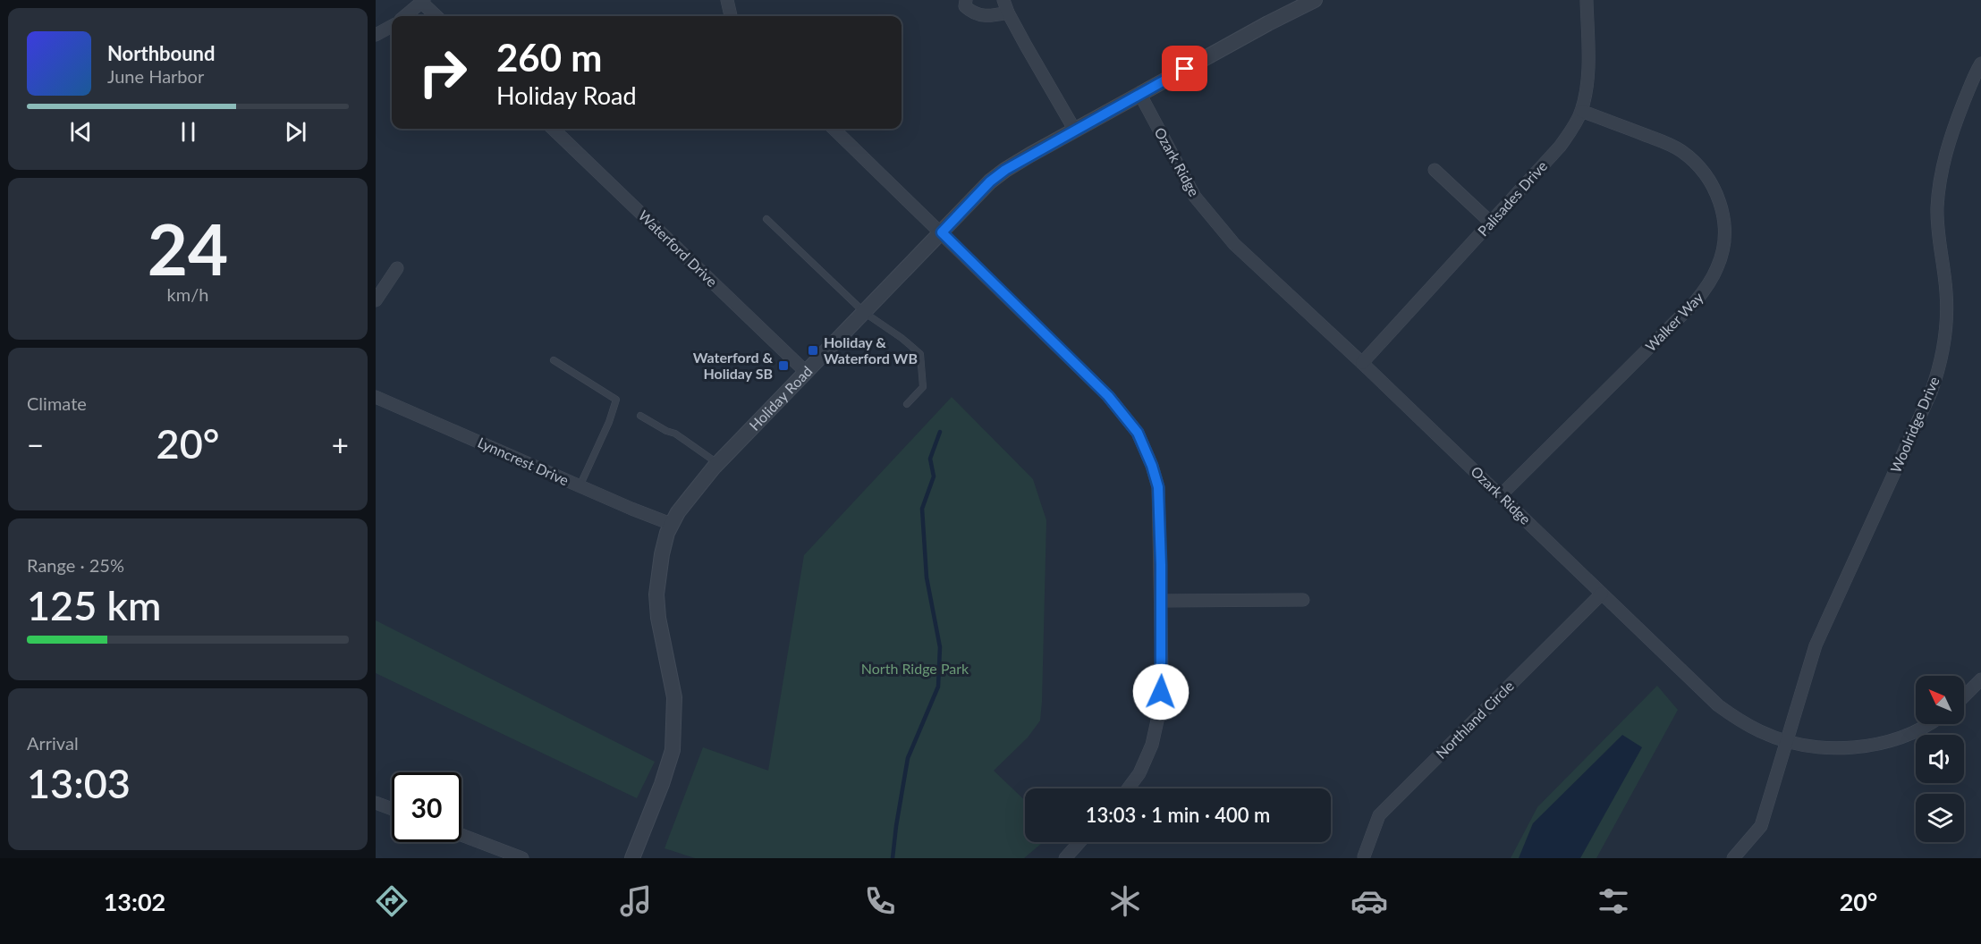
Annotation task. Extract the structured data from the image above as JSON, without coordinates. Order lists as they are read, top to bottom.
{
  "streets": {
    "street": [
      "Ozark Ridge",
      "Palisades Drive",
      "Waterford Drive",
      "Walker Way",
      "Holiday Road",
      "Woolridge Drive",
      "Lynncrest Drive",
      "Northland Circle"
    ]
  },
  "crossings": [
    ["Ozark Ridge", "Palisades Drive"],
    ["Ozark Ridge", "Walker Way"],
    ["Ozark Ridge", "Holiday Road"],
    ["Ozark Ridge", "Woolridge Drive"],
    ["Ozark Ridge", "Northland Circle"],
    ["Palisades Drive", "Walker Way"],
    ["Waterford Drive", "Holiday Road"],
    ["Holiday Road", "Lynncrest Drive"]
  ],
  "parks": ["North Ridge Park"],
  "places": {
    "transit": ["Holiday & Waterford WB", "Waterford & Holiday SB"]
  },
  "north": "top left",
  "page": {
    "turn": ["260 m", "Holiday Road"],
    "song": ["Northbound", "June Harbor"],
    "tile": [
      ["24", "km/h"],
      "Climate",
      ["Range · 25%", "125 km"],
      ["Arrival", "13:03"]
    ],
    "heat": ["−", "20°", "+"],
    "limit": "30",
    "trip": "13:03 · 1 min · 400 m",
    "tabs": ["13:02", "20°"]
  }
}
